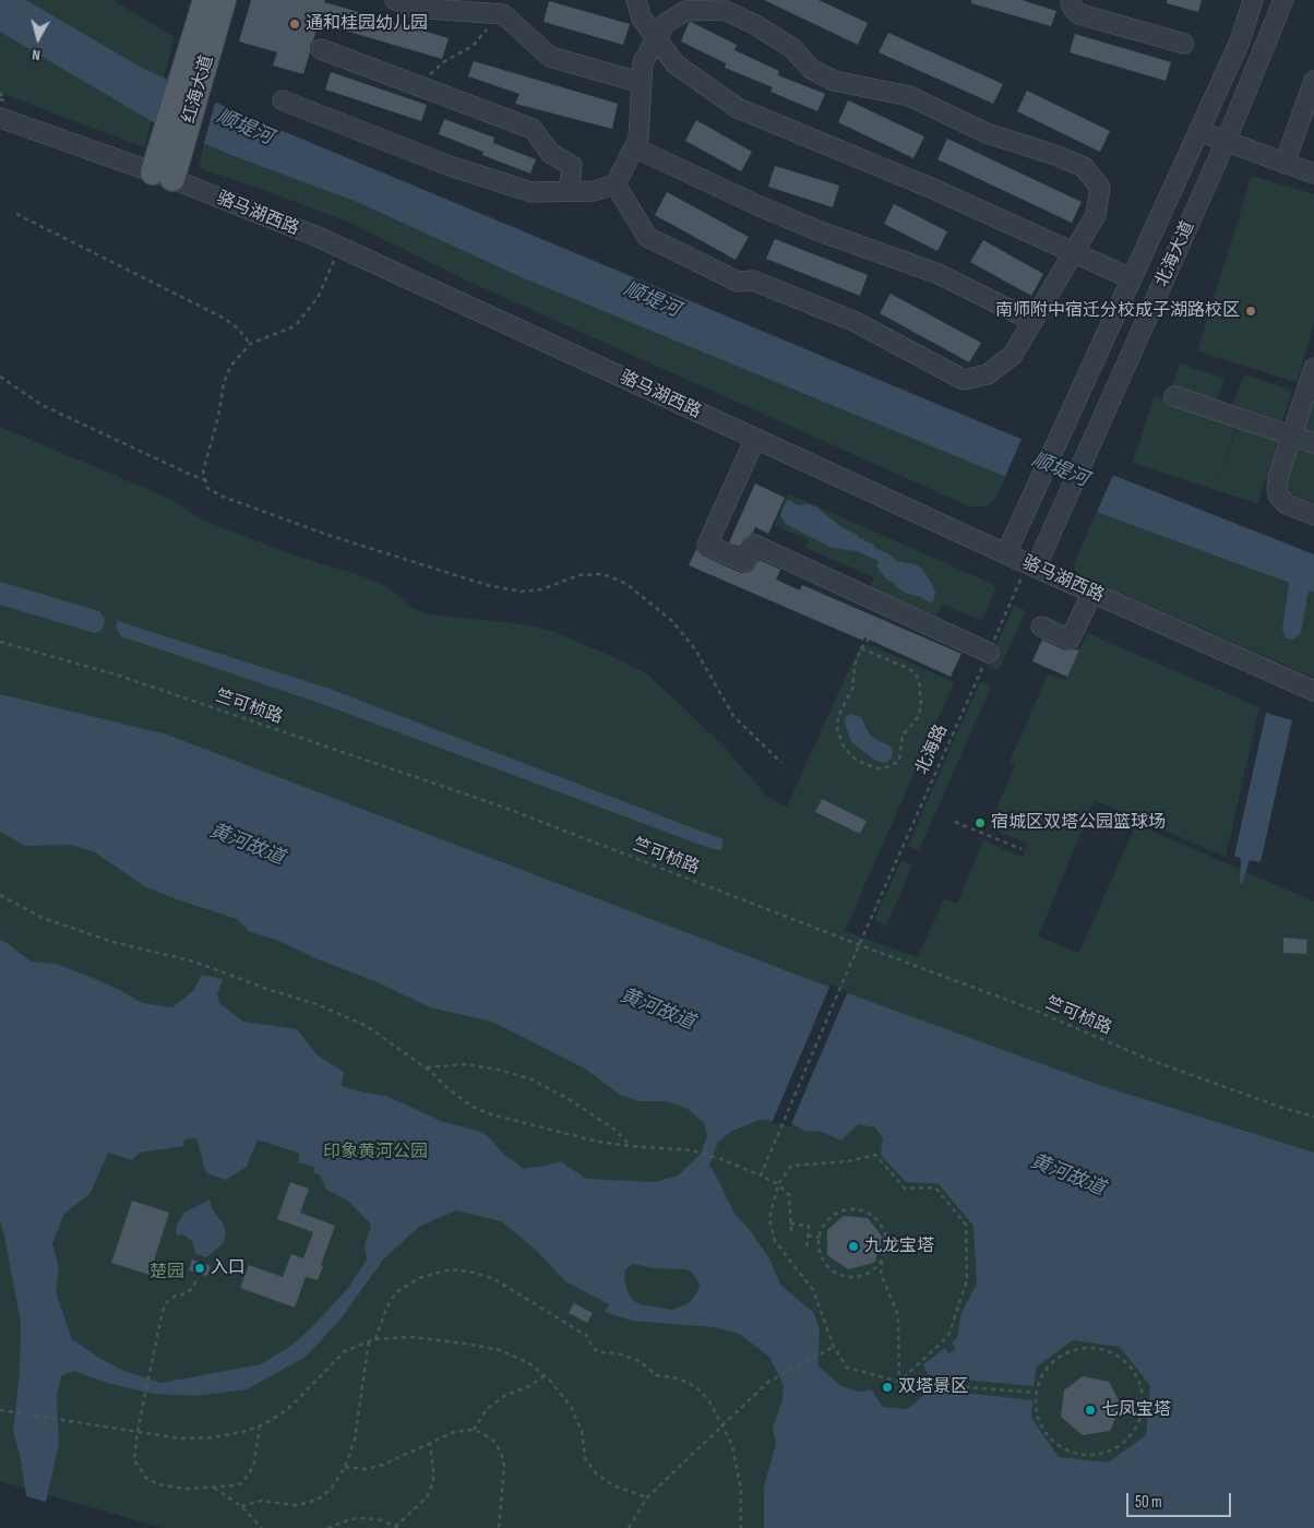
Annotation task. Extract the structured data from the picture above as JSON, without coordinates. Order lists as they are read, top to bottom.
{
  "streets": {
    "main road": ["红海大道"],
    "street": ["骆马湖西路", "北海大道"],
    "path": ["竺可桢路", "北海路"]
  },
  "crossings": [
    ["骆马湖西路", "北海大道"],
    ["骆马湖西路", "北海路"],
    ["北海大道", "北海路"],
    ["竺可桢路", "北海路"]
  ],
  "water": ["顺堤河", "黄河故道"],
  "parks": ["印象黄河公园", "楚园"],
  "places": [
    "通和桂园幼儿园",
    "南师附中宿迁分校成子湖路校区",
    "宿城区双塔公园篮球场",
    "九龙宝塔",
    "入口",
    "双塔景区",
    "七凤宝塔"
  ],
  "scale_bar": "50 m",
  "north": "bottom"
}
